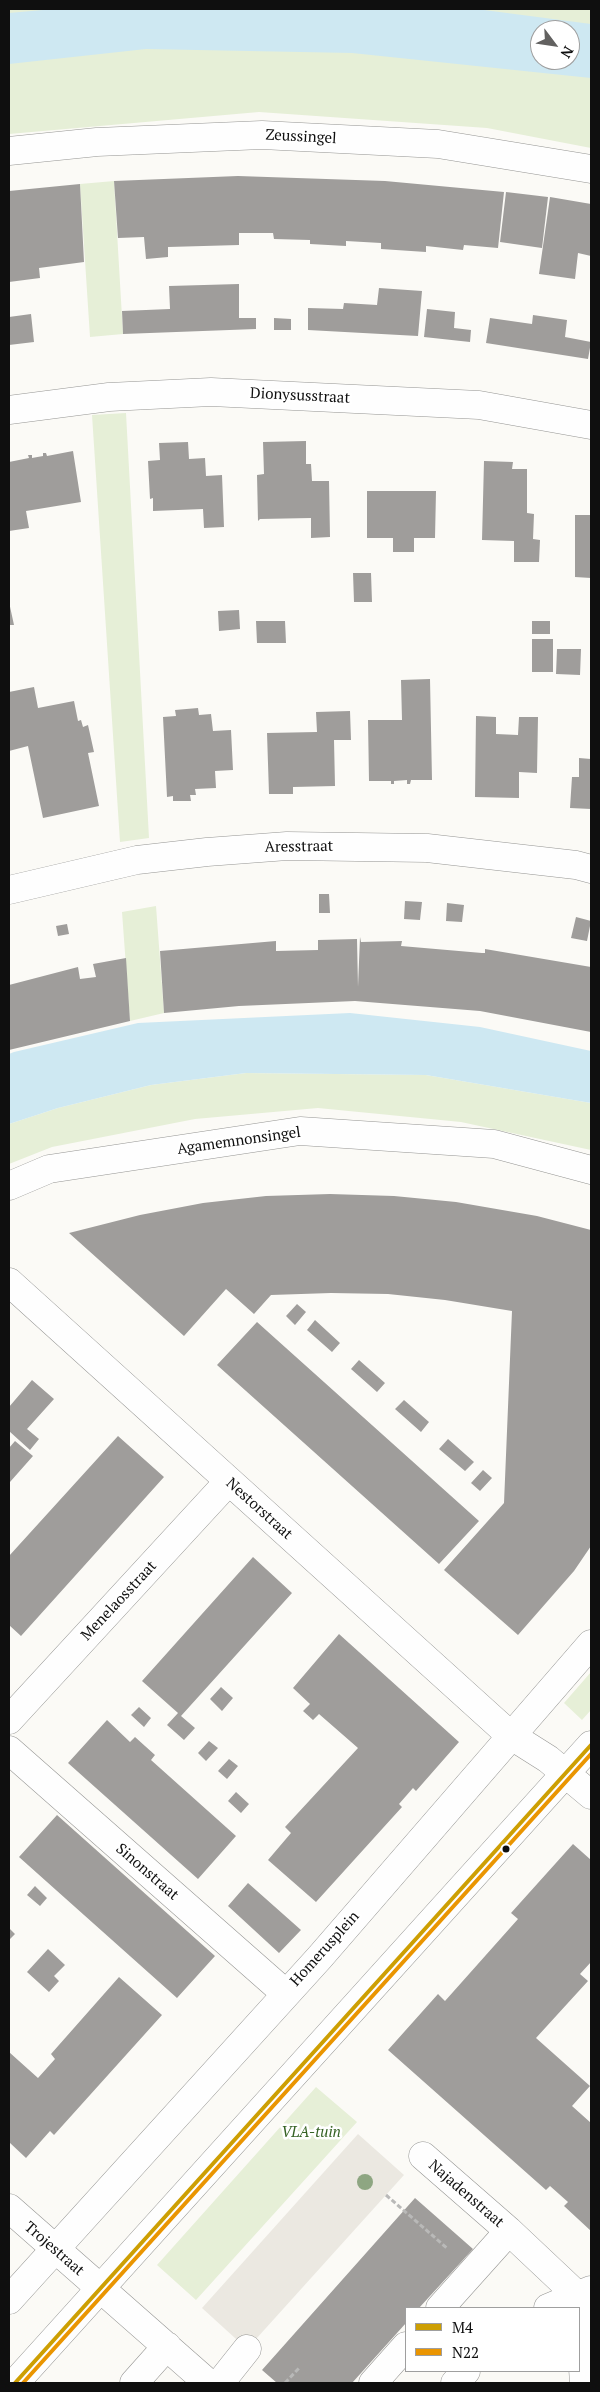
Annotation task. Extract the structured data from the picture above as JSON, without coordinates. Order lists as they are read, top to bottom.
{
  "streets": {
    "street": [
      "Zeussingel",
      "Dionysusstraat",
      "Aresstraat",
      "Agamemnonsingel",
      "Nestorstraat",
      "Menelaosstraat",
      "Sinonstraat",
      "Homerusplein",
      "Najadenstraat",
      "Trojestraat"
    ]
  },
  "crossings": [
    ["Nestorstraat", "Menelaosstraat"],
    ["Nestorstraat", "Homerusplein"],
    ["Sinonstraat", "Homerusplein"],
    ["Homerusplein", "Trojestraat"]
  ],
  "parks": ["VLA-tuin"],
  "lines": ["transit line M4", "transit line N22"],
  "legend": ["M4", "N22"],
  "north": "bottom right"
}
